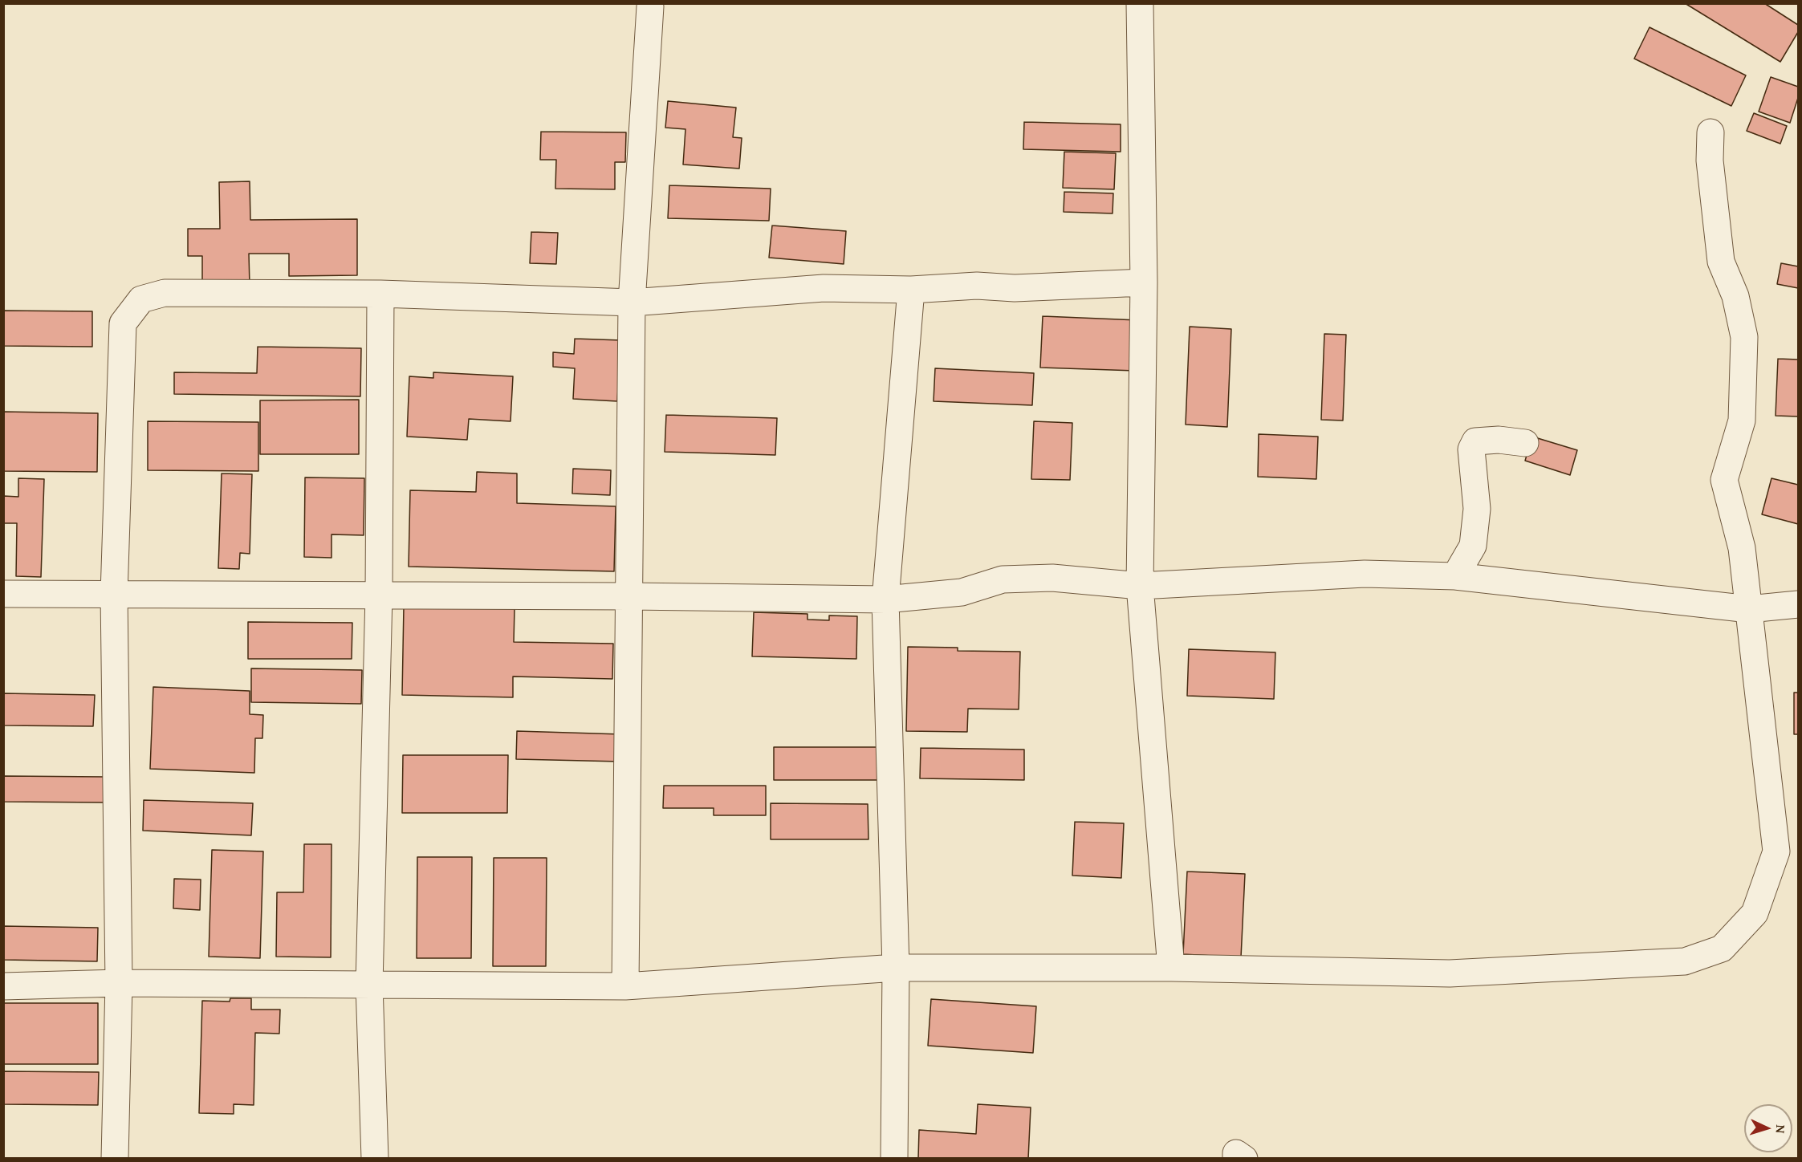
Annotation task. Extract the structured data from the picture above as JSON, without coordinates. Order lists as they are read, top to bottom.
{
  "north": "right"
}
